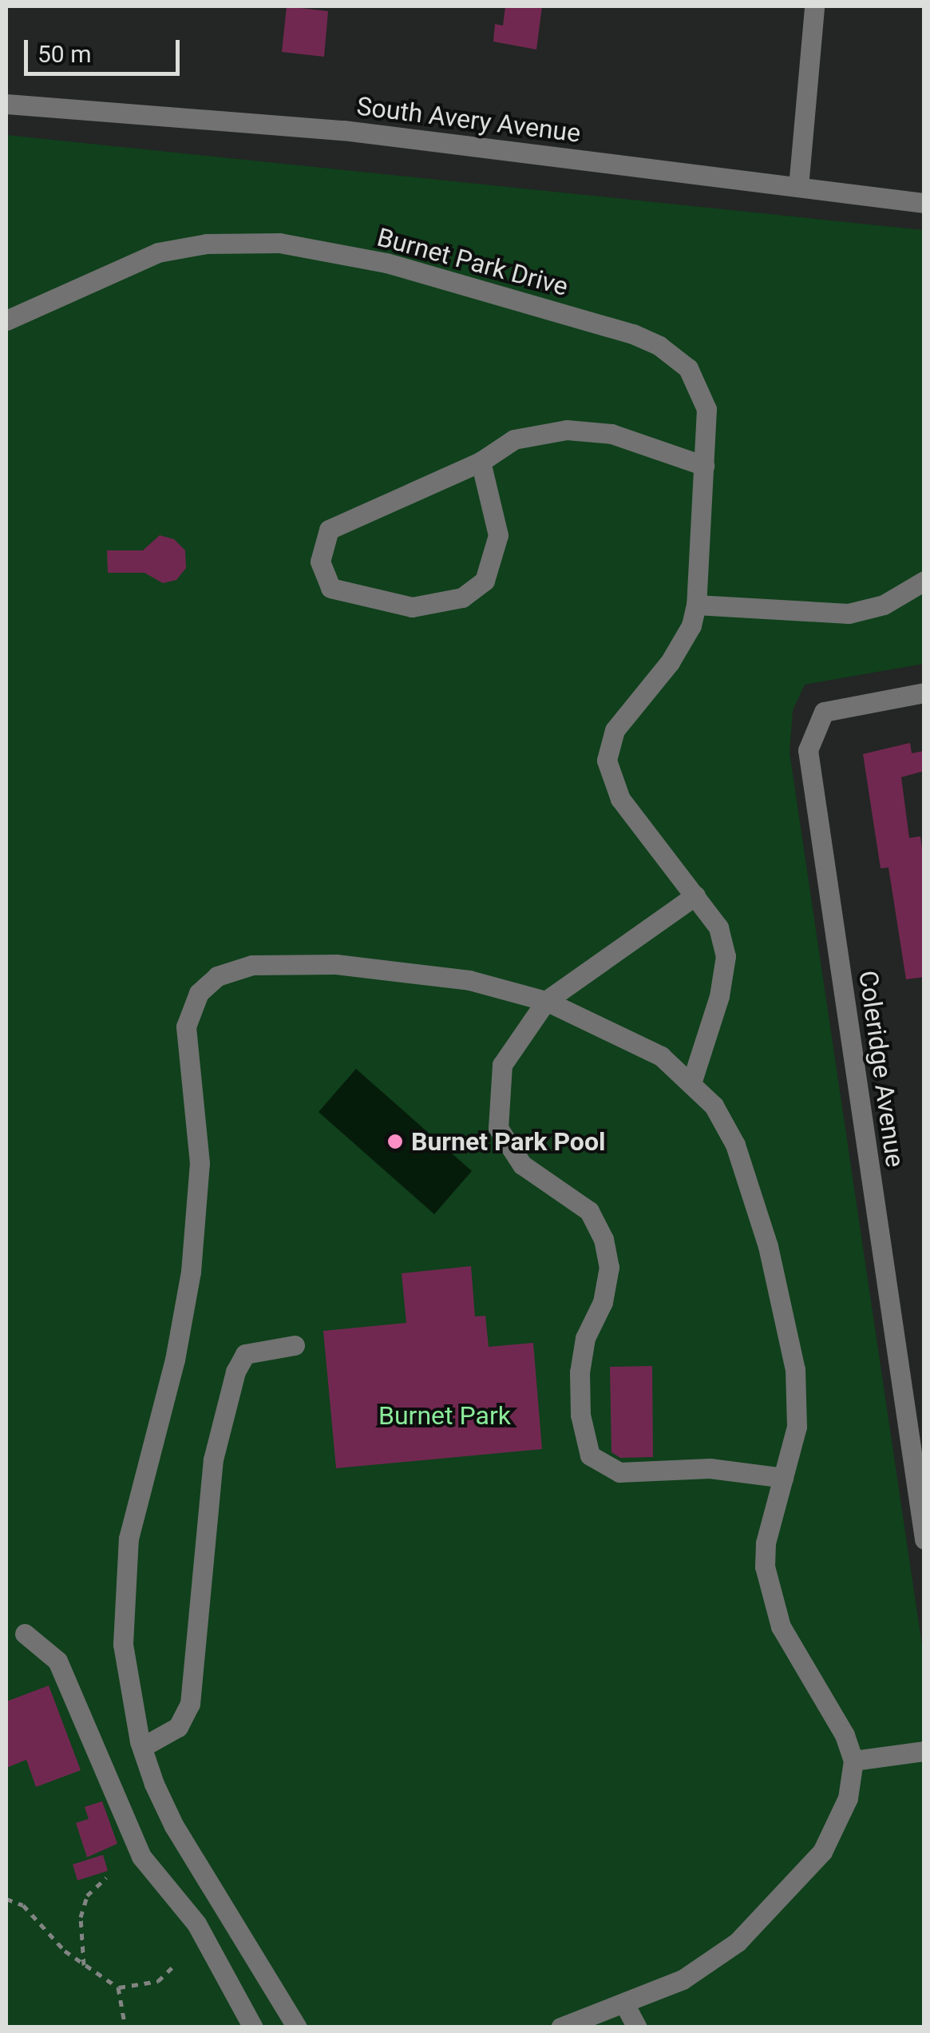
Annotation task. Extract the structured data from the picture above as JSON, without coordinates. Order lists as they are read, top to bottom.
{
  "streets": {
    "street": ["South Avery Avenue", "Burnet Park Drive", "Coleridge Avenue"]
  },
  "parks": ["Burnet Park"],
  "places": ["Burnet Park Pool"],
  "scale_bar": "50 m"
}
